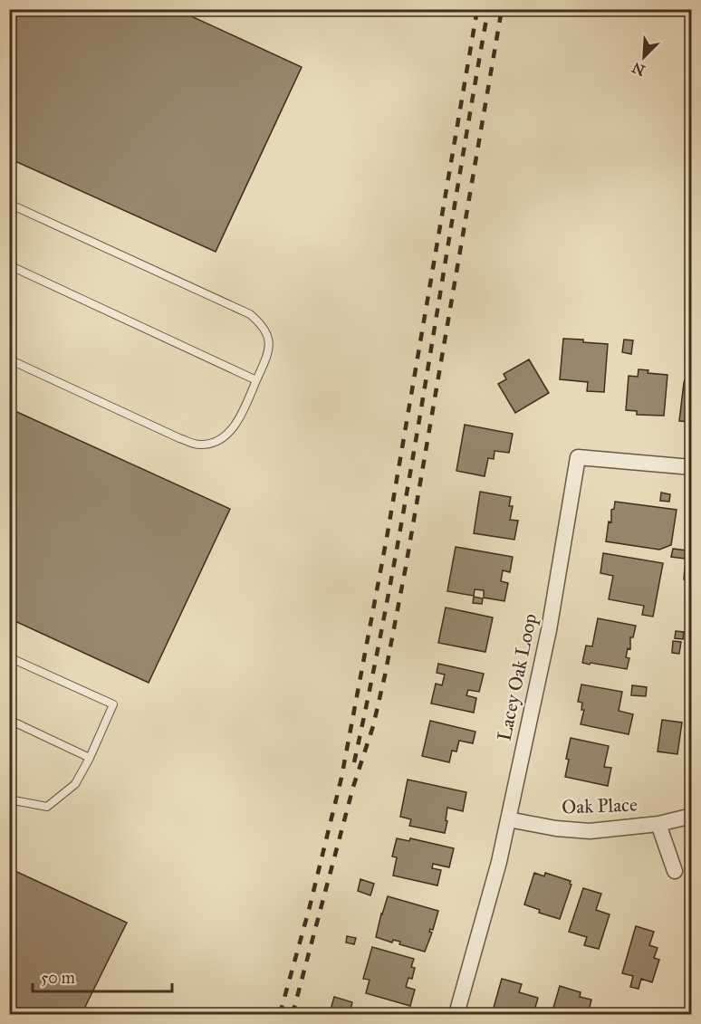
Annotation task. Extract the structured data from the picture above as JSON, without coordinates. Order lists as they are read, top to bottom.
{
  "streets": {
    "street": ["Lacey Oak Loop", "Oak Place"]
  },
  "crossings": [
    ["Lacey Oak Loop", "Oak Place"]
  ],
  "scale_bar": "50 m",
  "north": "bottom left"
}
